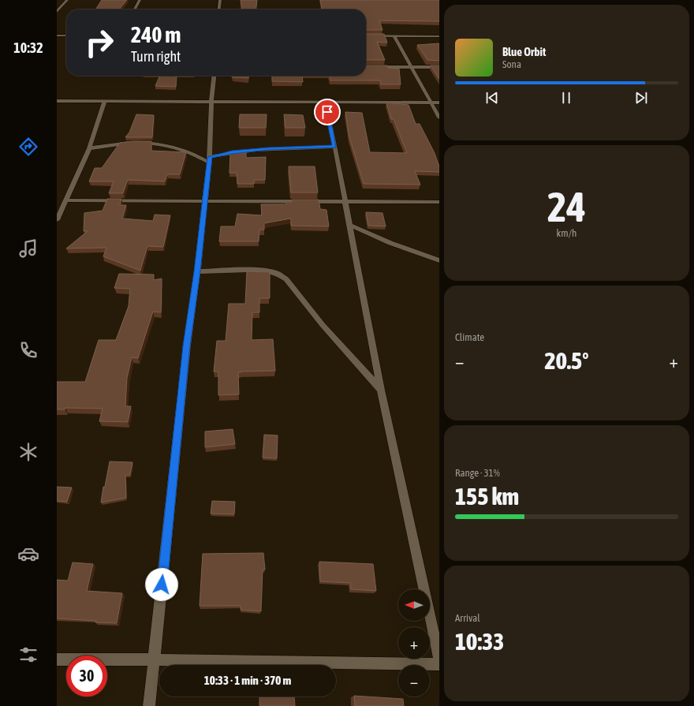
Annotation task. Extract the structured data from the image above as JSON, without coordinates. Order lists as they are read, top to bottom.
{
  "north": "left",
  "page": {
    "tabs": "10:32",
    "turn": ["240 m", "Turn right"],
    "song": ["Blue Orbit", "Sona"],
    "tile": [
      ["24", "km/h"],
      "Climate",
      ["Range · 31%", "155 km"],
      ["Arrival", "10:33"]
    ],
    "heat": ["−", "20.5°", "+"],
    "map_buttons": ["+", "−"],
    "limit": "30",
    "trip": "10:33 · 1 min · 370 m"
  }
}
